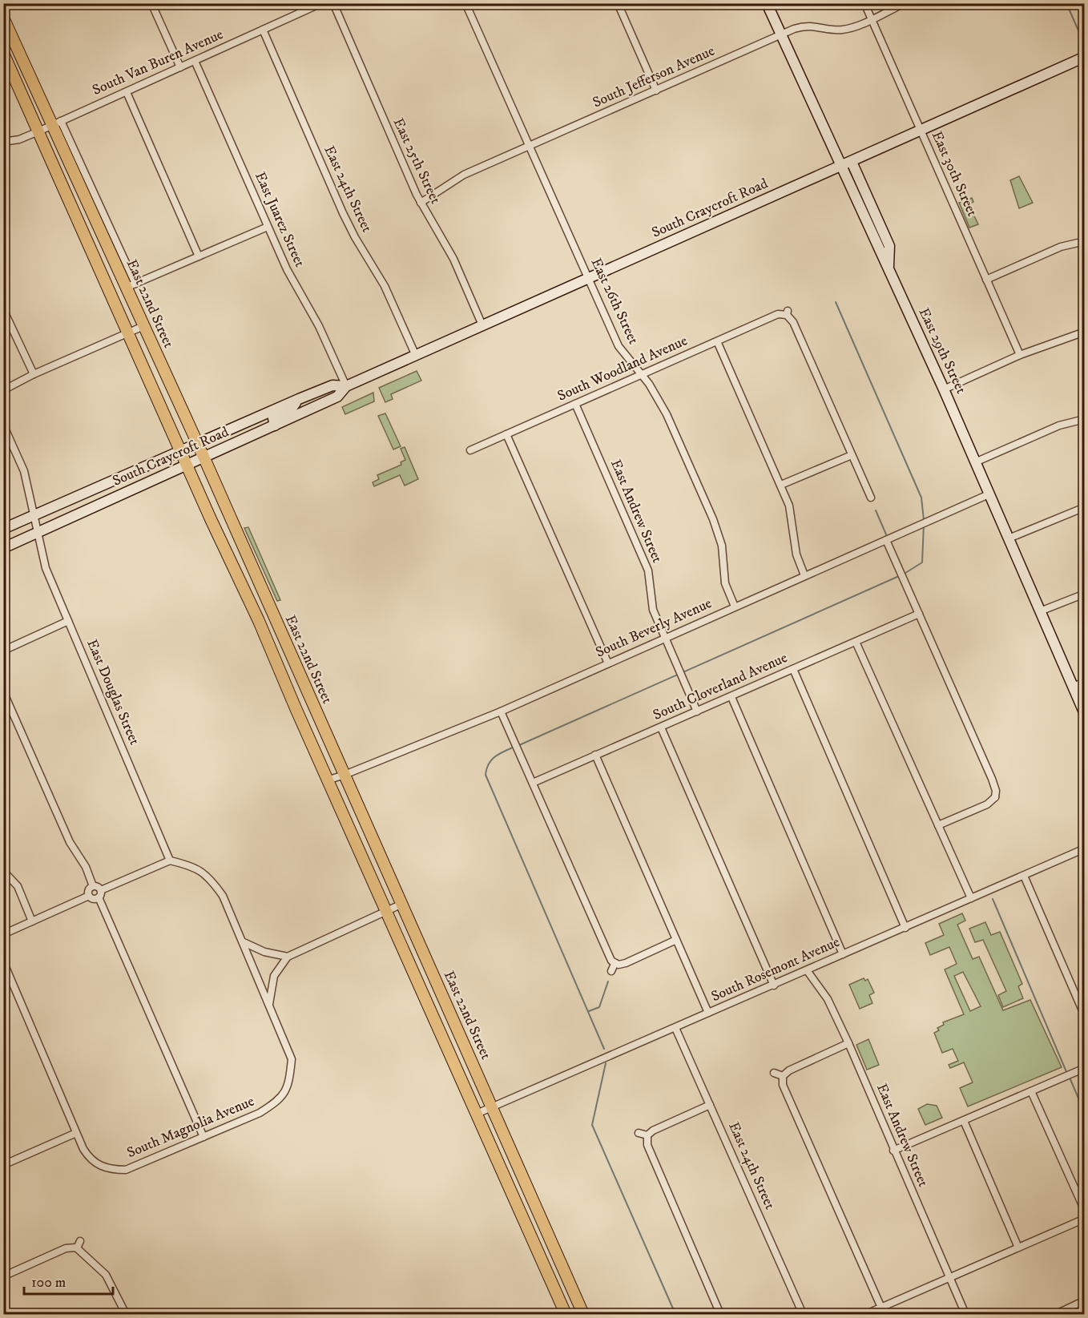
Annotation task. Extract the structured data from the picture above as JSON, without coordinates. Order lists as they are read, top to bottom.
{
  "streets": {
    "main road": ["South Craycroft Road", "East 22nd Street", "East 29th Street"],
    "street": [
      "South Van Buren Avenue",
      "South Jefferson Avenue",
      "East 25th Street",
      "East 30th Street",
      "East 24th Street",
      "East Juarez Street",
      "East 26th Street",
      "South Woodland Avenue",
      "East Andrew Street",
      "South Beverly Avenue",
      "South Cloverland Avenue",
      "East Douglas Street",
      "South Rosemont Avenue",
      "South Magnolia Avenue"
    ]
  },
  "crossings": [
    ["South Van Buren Avenue", "East 24th Street"],
    ["South Van Buren Avenue", "East Juarez Street"],
    ["South Van Buren Avenue", "East 22nd Street"],
    ["South Jefferson Avenue", "East 25th Street"],
    ["South Jefferson Avenue", "East 30th Street"],
    ["South Jefferson Avenue", "East 26th Street"],
    ["South Jefferson Avenue", "East 29th Street"],
    ["East 25th Street", "South Craycroft Road"],
    ["East 30th Street", "South Craycroft Road"],
    ["East 24th Street", "South Craycroft Road"],
    ["East 24th Street", "South Rosemont Avenue"],
    ["South Craycroft Road", "East Juarez Street"],
    ["South Craycroft Road", "East 26th Street"],
    ["South Craycroft Road", "East 22nd Street"],
    ["South Craycroft Road", "East 29th Street"],
    ["South Craycroft Road", "East Douglas Street"],
    ["East 26th Street", "South Woodland Avenue"],
    ["East 26th Street", "South Beverly Avenue"],
    ["East 22nd Street", "South Beverly Avenue"],
    ["East 22nd Street", "South Rosemont Avenue"],
    ["East 29th Street", "South Beverly Avenue"],
    ["South Woodland Avenue", "East Andrew Street"],
    ["East Andrew Street", "South Beverly Avenue"],
    ["East Andrew Street", "South Cloverland Avenue"],
    ["East Andrew Street", "South Rosemont Avenue"],
    ["East Douglas Street", "South Magnolia Avenue"]
  ],
  "scale_bar": "100 m"
}
